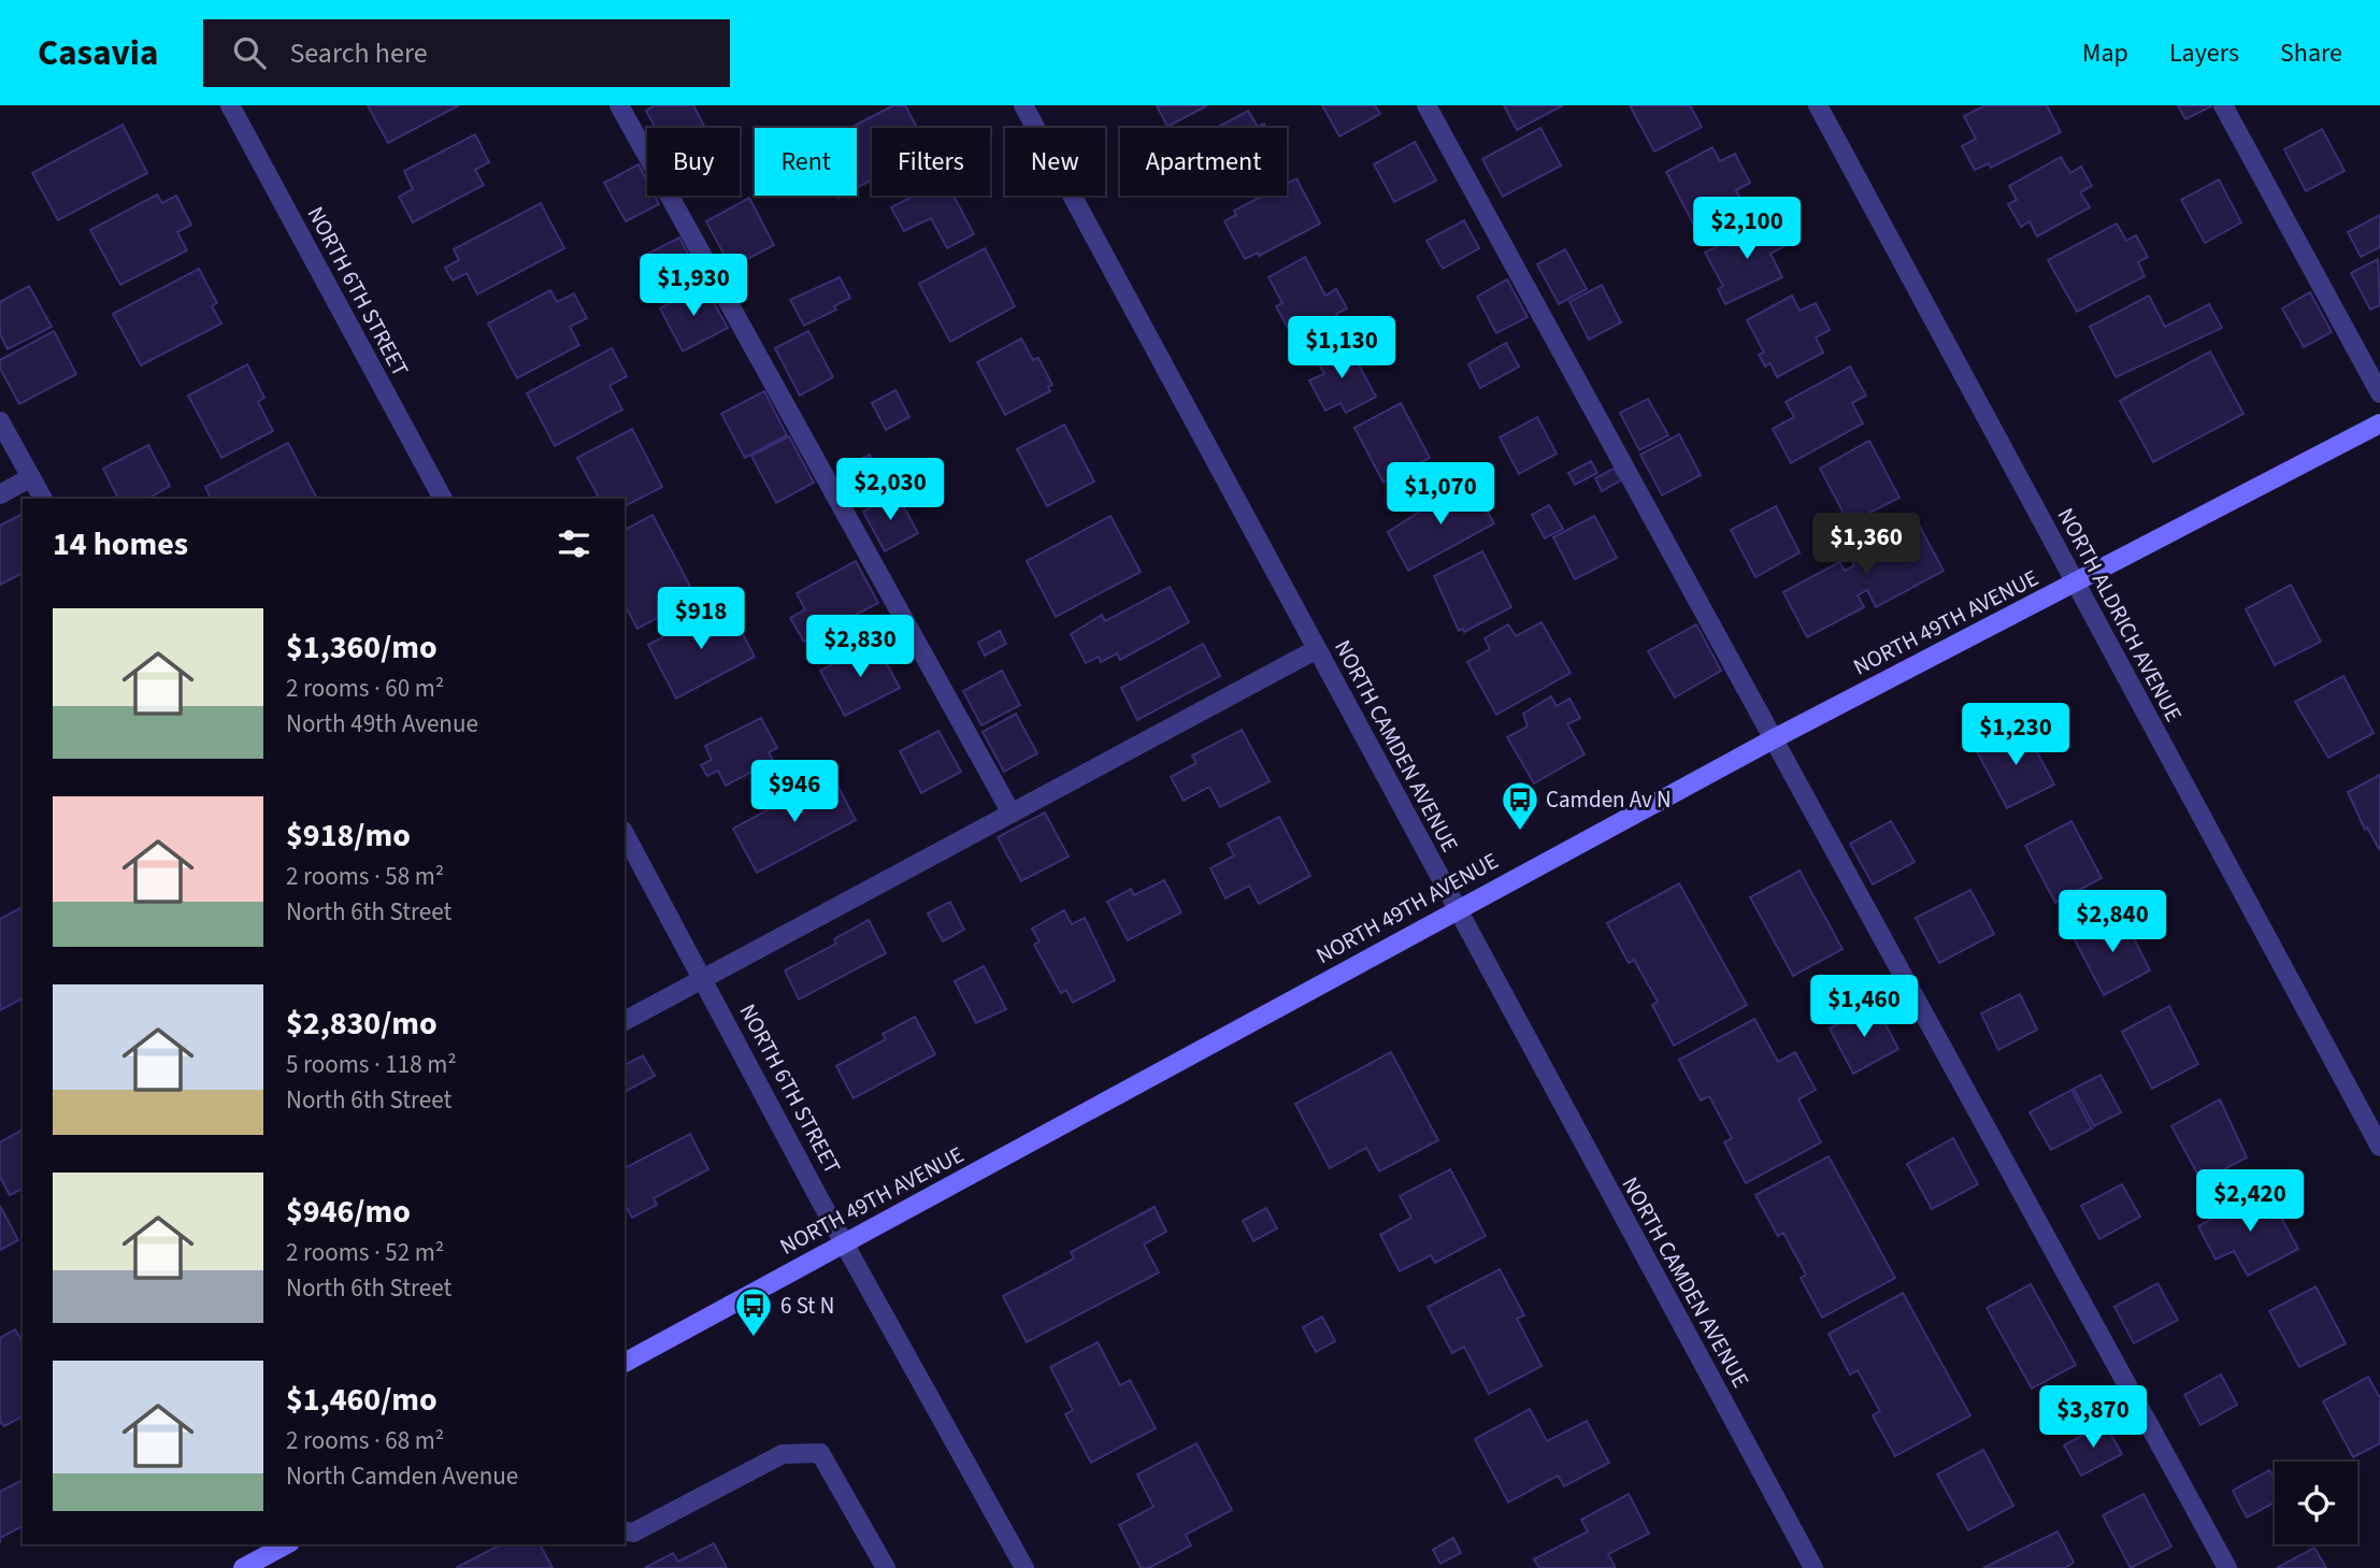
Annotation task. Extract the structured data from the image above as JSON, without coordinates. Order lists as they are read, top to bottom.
{
  "streets": {
    "street": [
      "NORTH 6TH STREET",
      "NORTH ALDRICH AVENUE",
      "NORTH 49TH AVENUE",
      "NORTH CAMDEN AVENUE"
    ]
  },
  "crossings": [
    ["NORTH 6TH STREET", "NORTH 49TH AVENUE"],
    ["NORTH ALDRICH AVENUE", "NORTH 49TH AVENUE"],
    ["NORTH 49TH AVENUE", "NORTH CAMDEN AVENUE"]
  ],
  "places": {
    "bus stop": ["Camden Av N", "6 St N"]
  },
  "page": {
    "header": "Casavia",
    "search": "Search here",
    "nav": ["Map", "Layers", "Share"],
    "chip": [
      "Buy",
      "Rent",
      "Filters",
      "New",
      "Apartment"
    ],
    "price": [
      "$2,100",
      "$1,930",
      "$1,130",
      "$2,030",
      "$1,070",
      "$1,360",
      "$918",
      "$2,830",
      "$1,230",
      "$946",
      "$2,840",
      "$1,460",
      "$2,420",
      "$3,870"
    ],
    "heading": "14 homes",
    "list": [
      {
        "name": "$1,360/mo",
        "note": "2 rooms · 60 m² · North 49th Avenue"
      },
      {
        "name": "$918/mo",
        "note": "2 rooms · 58 m² · North 6th Street"
      },
      {
        "name": "$2,830/mo",
        "note": "5 rooms · 118 m² · North 6th Street"
      },
      {
        "name": "$946/mo",
        "note": "2 rooms · 52 m² · North 6th Street"
      },
      {
        "name": "$1,460/mo",
        "note": "2 rooms · 68 m² · North Camden Avenue"
      }
    ]
  }
}
